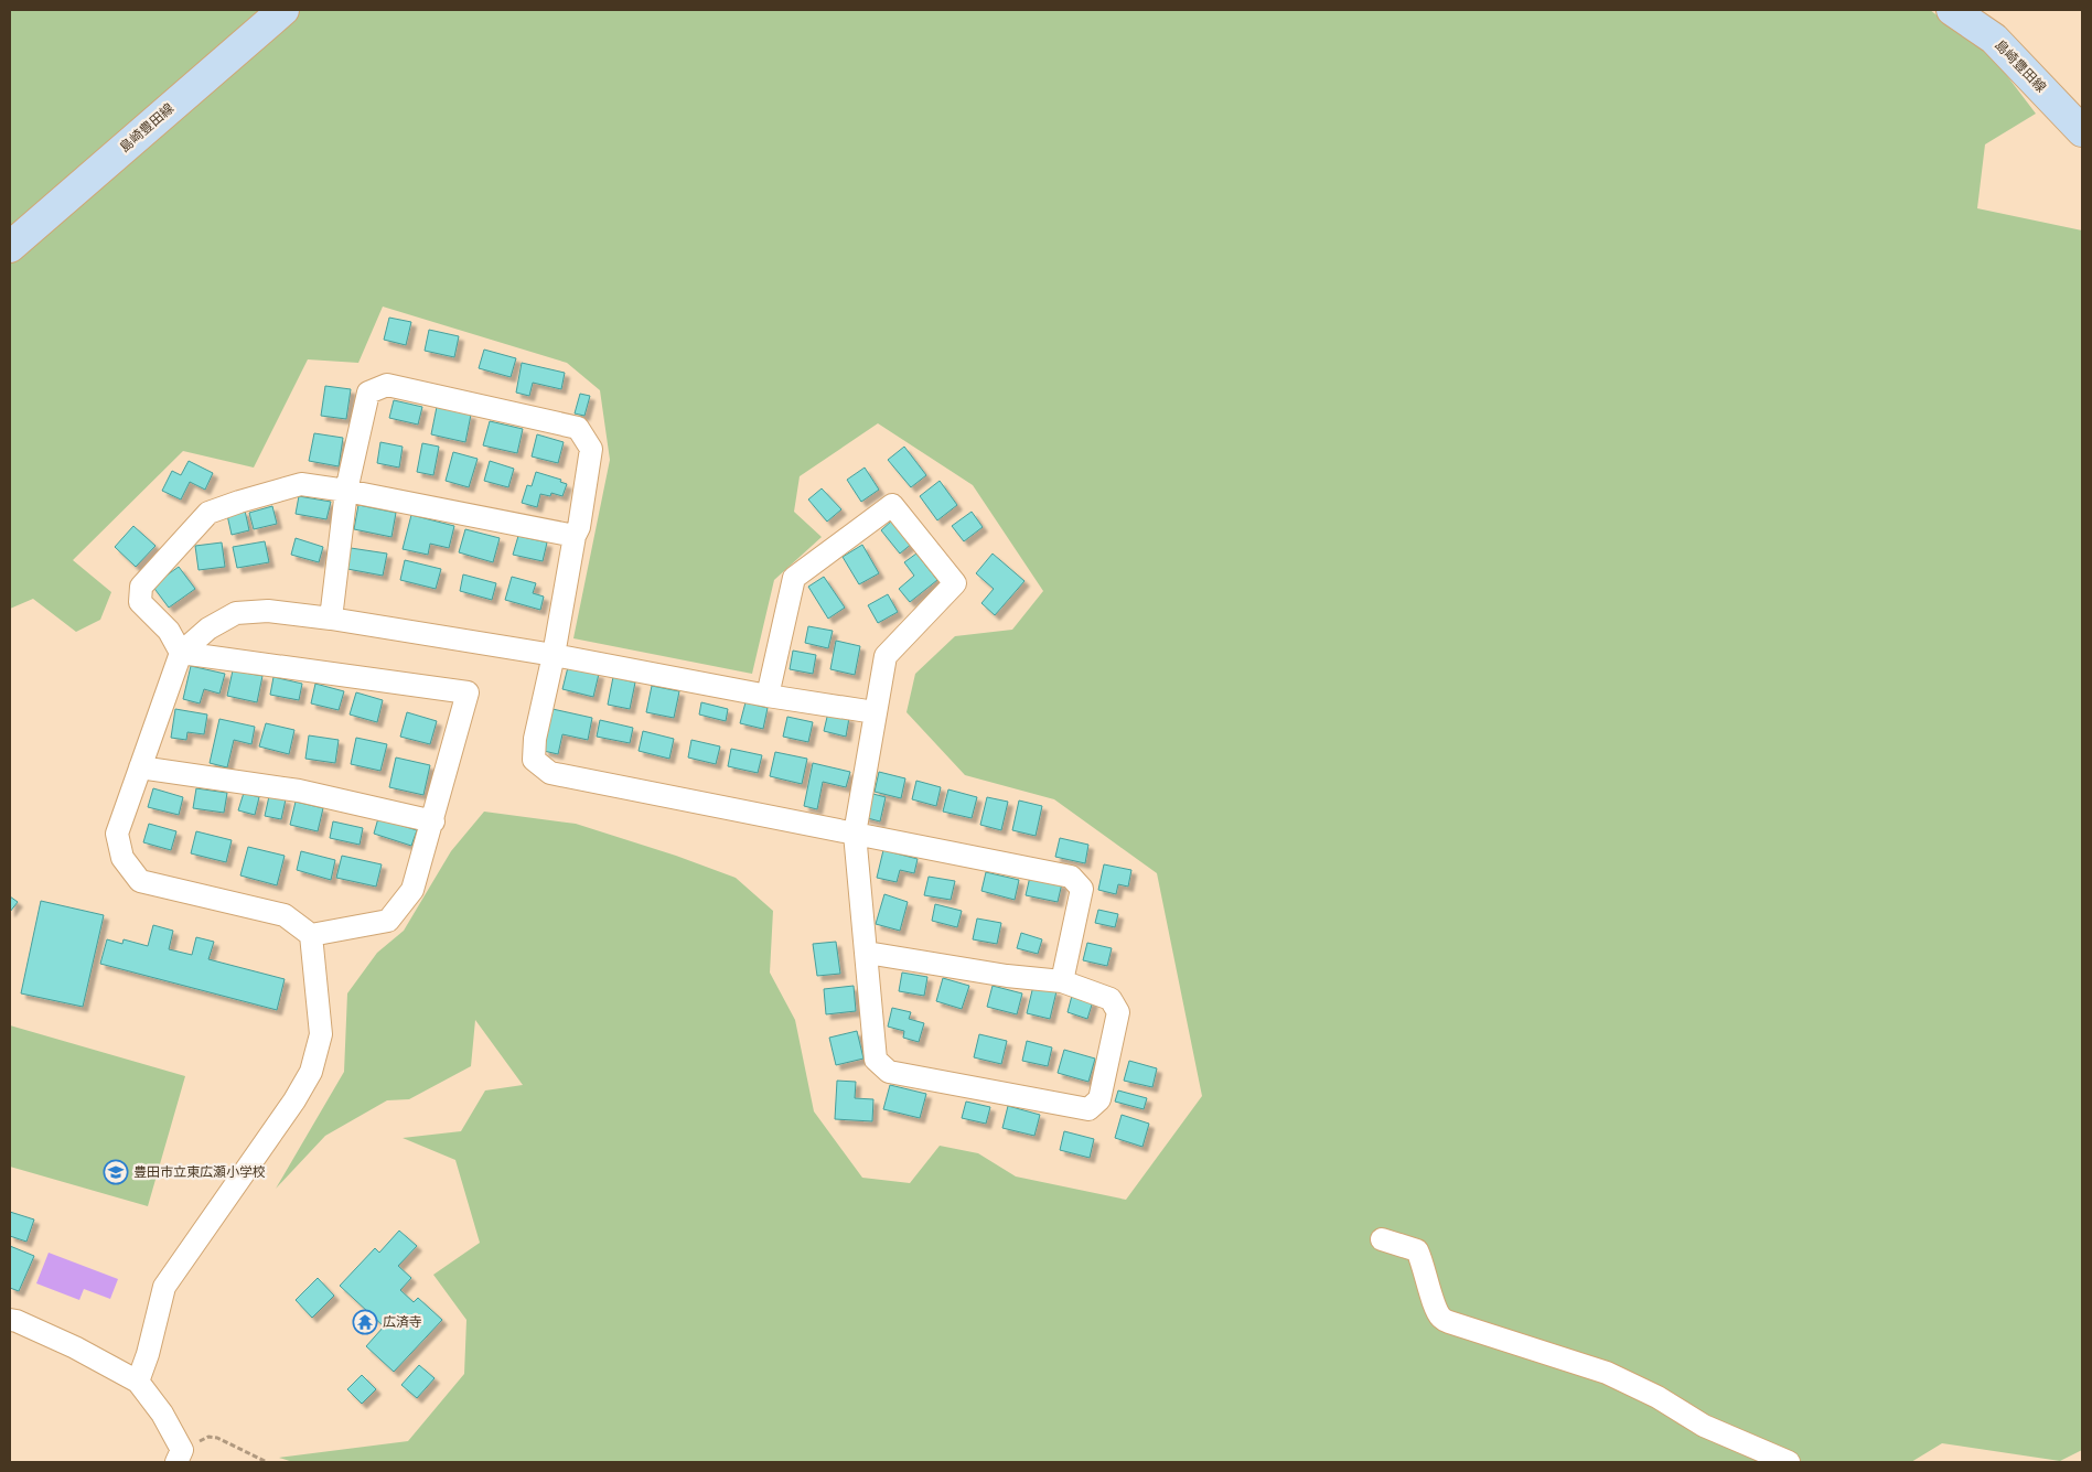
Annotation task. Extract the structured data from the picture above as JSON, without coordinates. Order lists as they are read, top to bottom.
{
  "streets": {
    "main road": ["島崎豊田線"]
  },
  "places": {
    "school or university": ["豊田市立東広瀬小学校"],
    "temple": ["広済寺"]
  }
}
